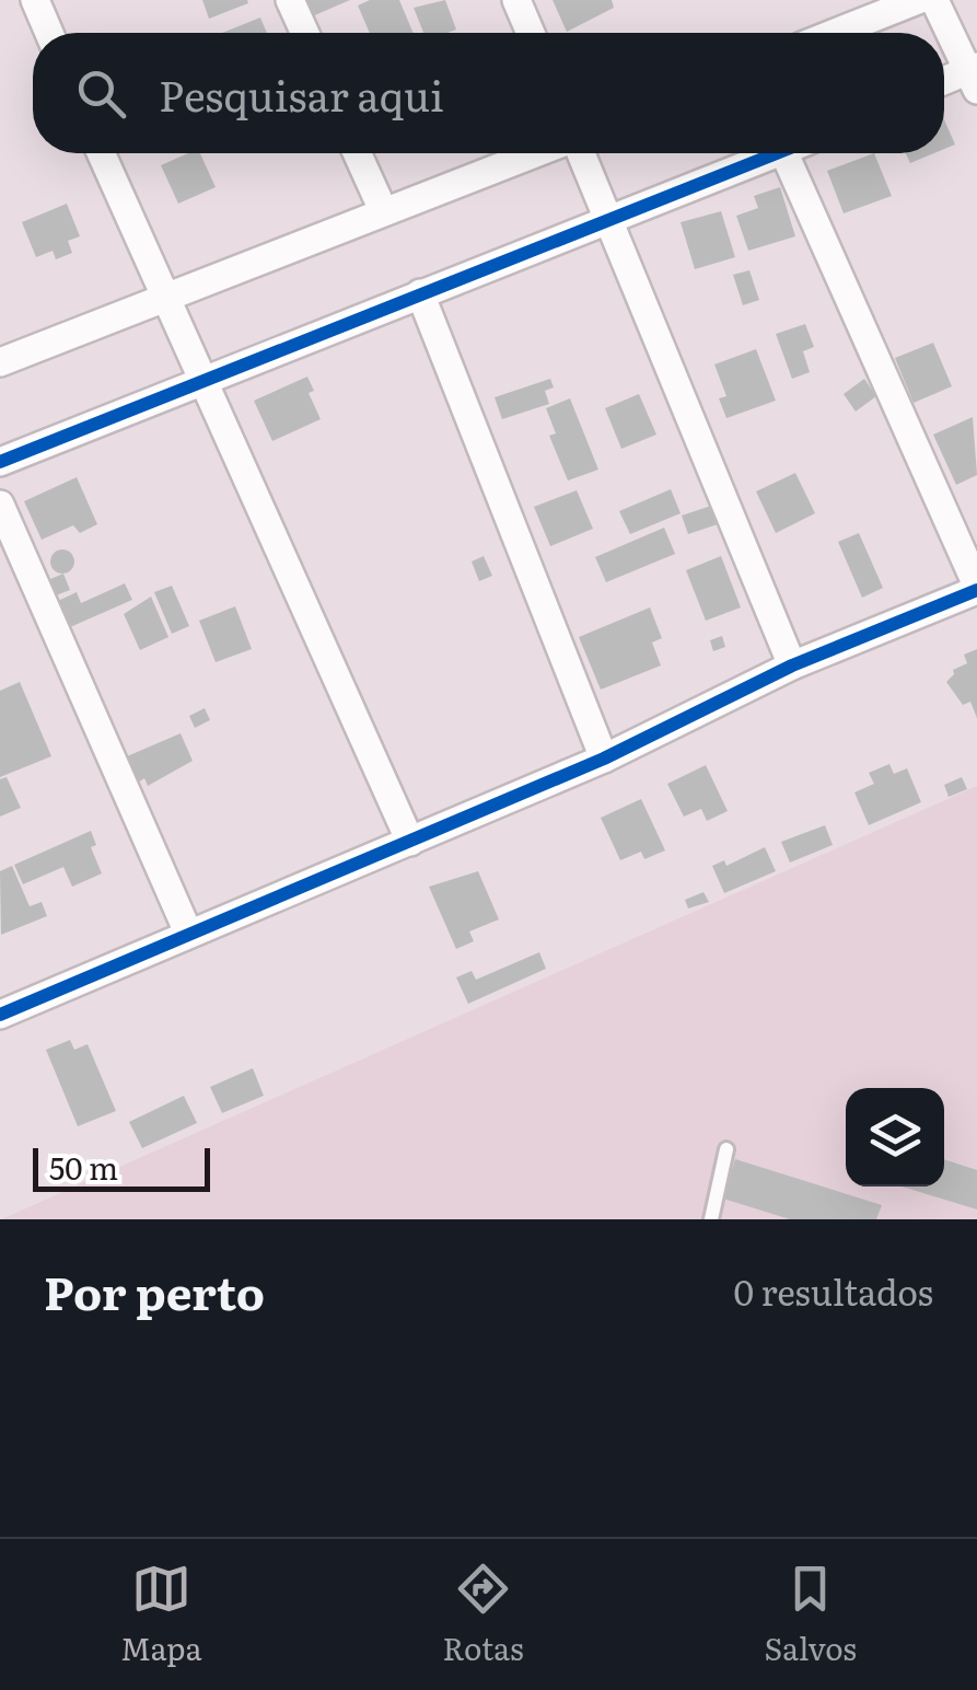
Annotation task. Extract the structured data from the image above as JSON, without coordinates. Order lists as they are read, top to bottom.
{
  "scale_bar": "50 m",
  "page": {
    "search": "Pesquisar aqui",
    "scale": "50 m",
    "heading": ["Por perto", "0 resultados"],
    "nav": ["Mapa", "Rotas", "Salvos"]
  }
}
